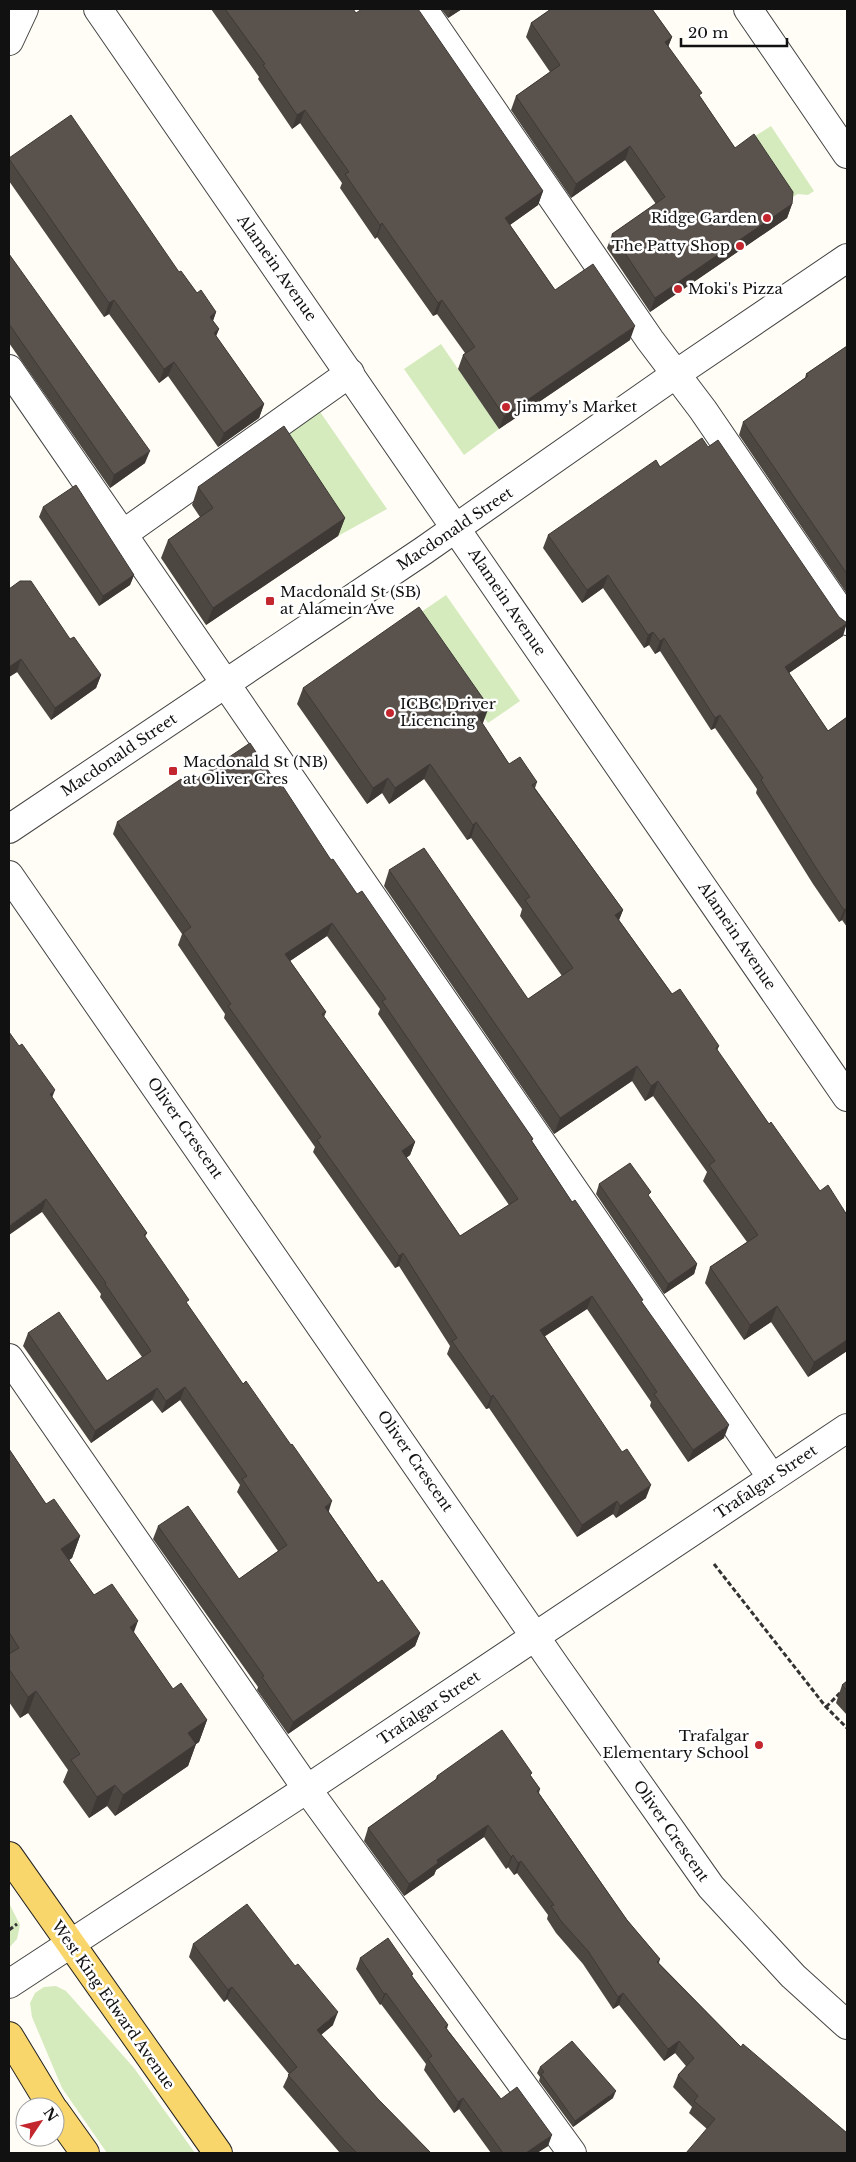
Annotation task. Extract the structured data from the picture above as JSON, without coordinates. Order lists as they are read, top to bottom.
{
  "streets": {
    "main road": ["West King Edward Avenue"],
    "street": [
      "Alamein Avenue",
      "Macdonald Street",
      "Oliver Crescent",
      "Trafalgar Street"
    ]
  },
  "crossings": [
    ["Alamein Avenue", "Macdonald Street"],
    ["Oliver Crescent", "Trafalgar Street"],
    ["Trafalgar Street", "West King Edward Avenue"]
  ],
  "places": {
    "other": [
      "Ridge Garden",
      "The Patty Shop",
      "Moki's Pizza",
      "Jimmy's Market",
      "ICBC Driver Licencing",
      "Trafalgar Elementary School"
    ],
    "transit": ["Macdonald St (SB) at Alamein Ave", "Macdonald St (NB) at Oliver Cres"]
  },
  "scale_bar": "20 m",
  "north": "top right"
}
